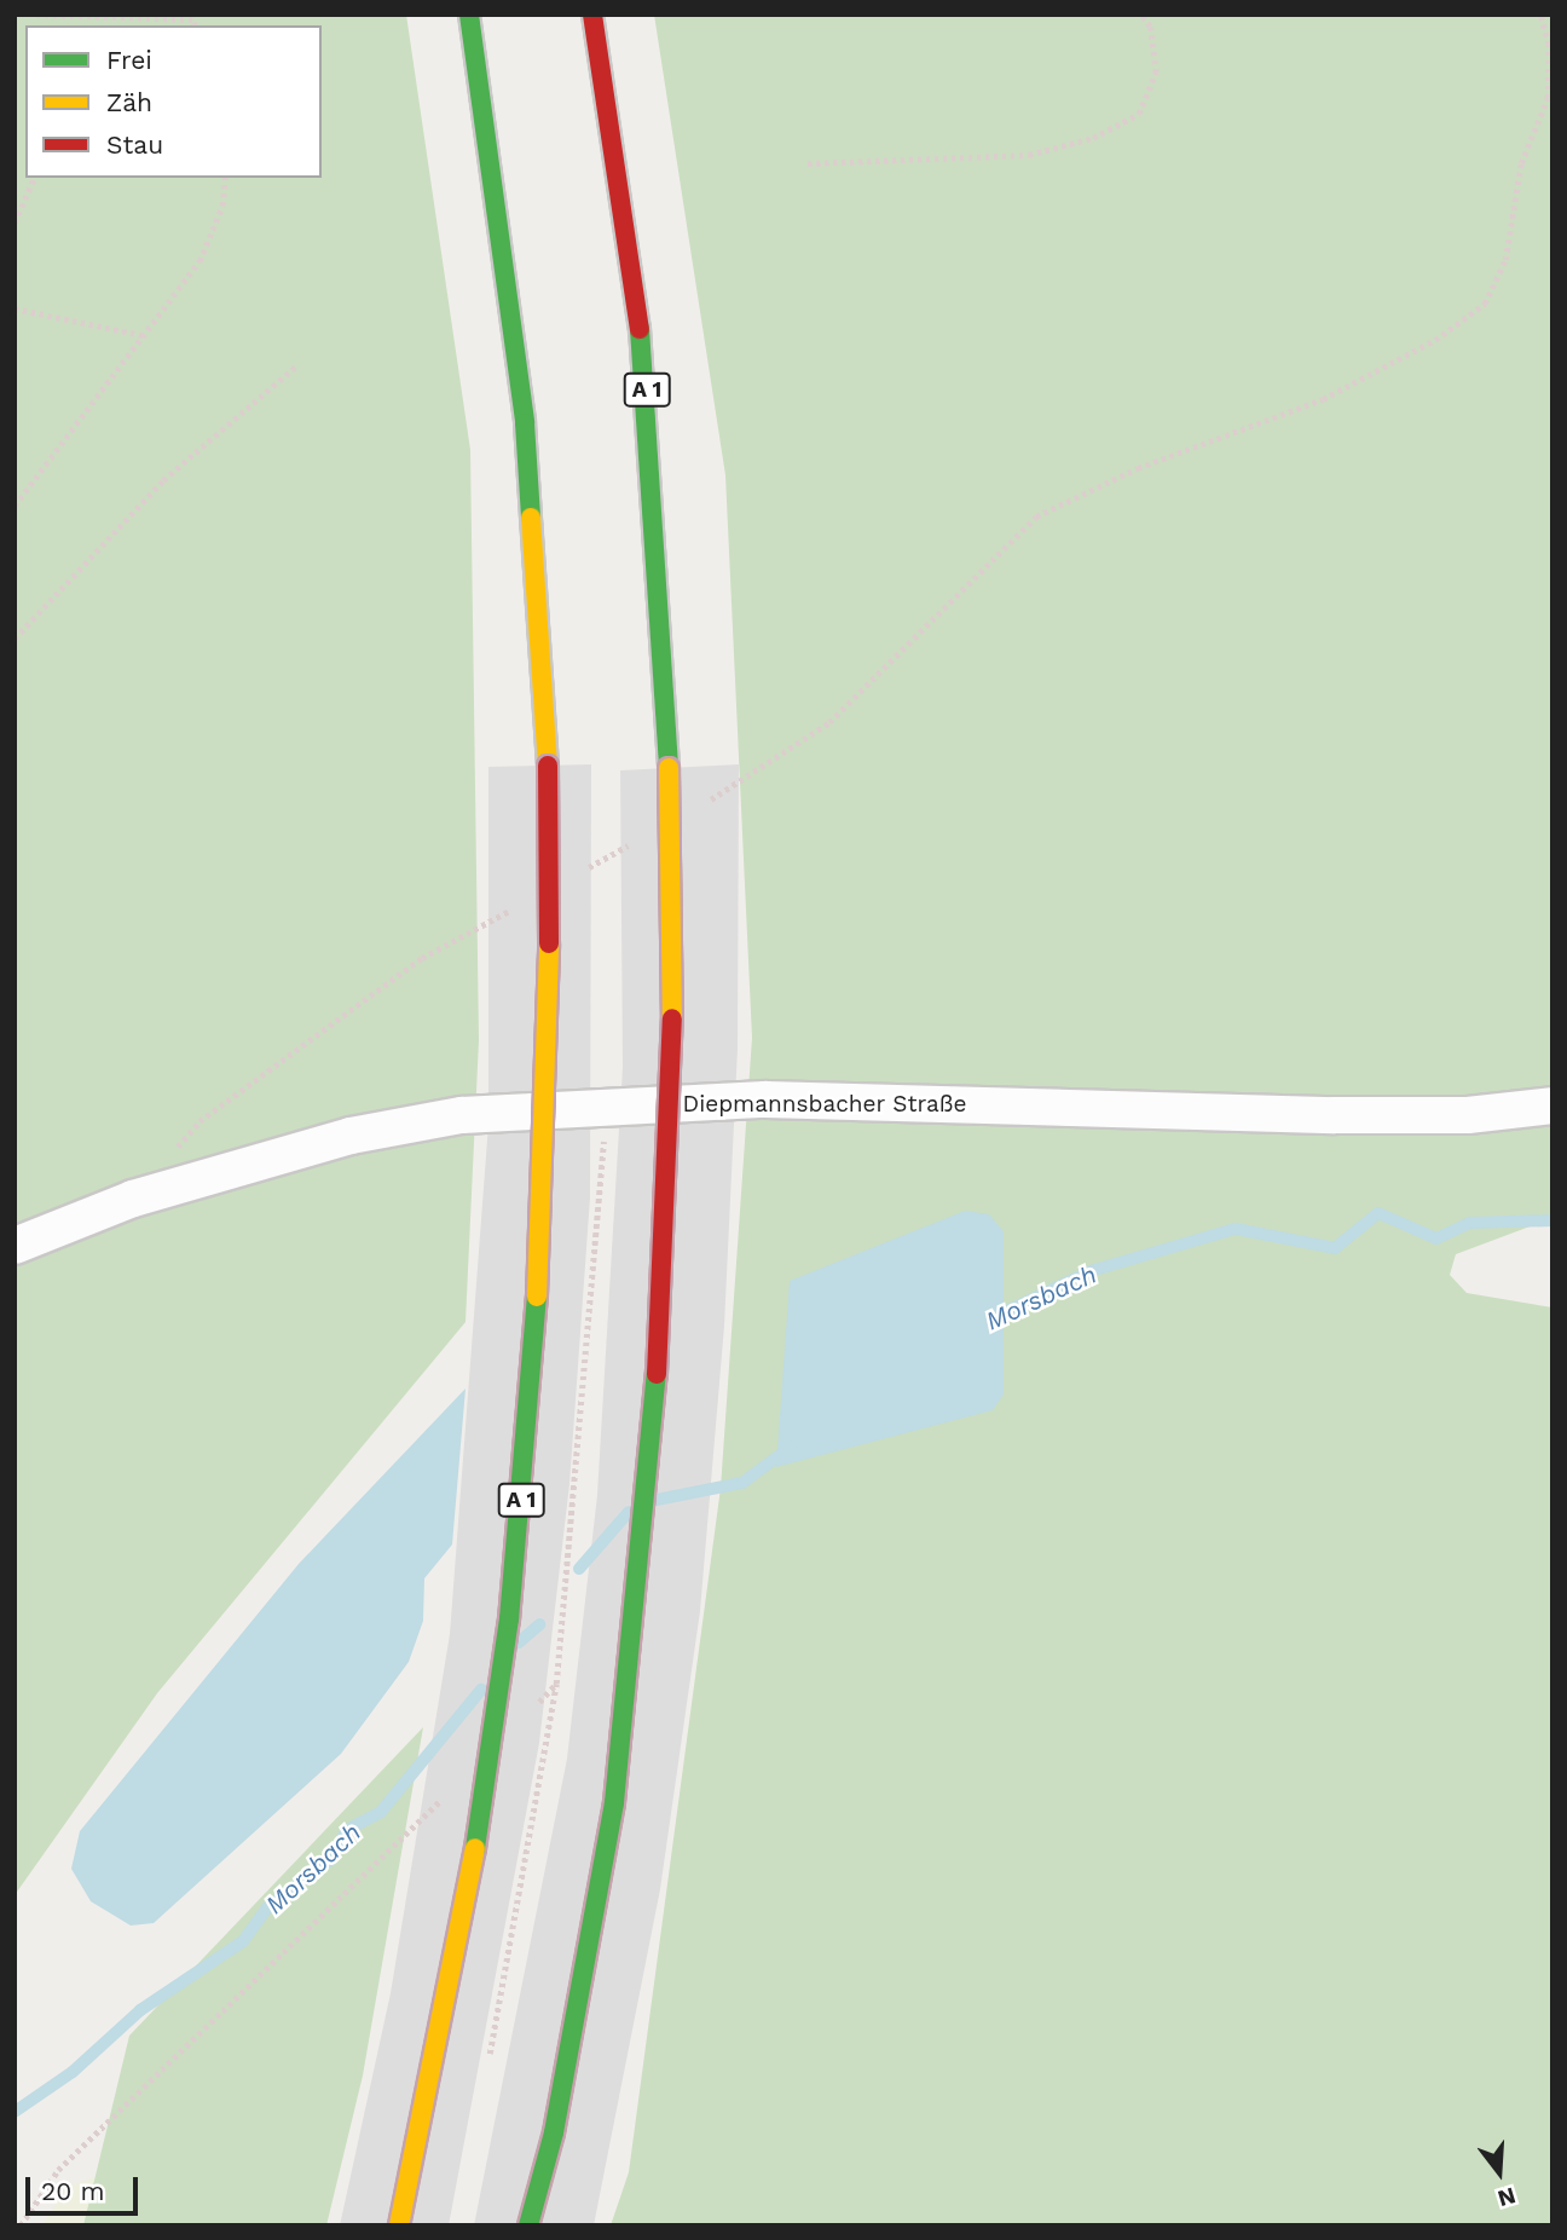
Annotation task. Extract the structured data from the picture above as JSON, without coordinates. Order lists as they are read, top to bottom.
{
  "streets": {
    "highway": ["A 1"],
    "street": ["Diepmannsbacher Straße"]
  },
  "water": ["Morsbach"],
  "legend": ["Frei", "Zäh", "Stau"],
  "scale_bar": "20 m",
  "north": "bottom"
}
